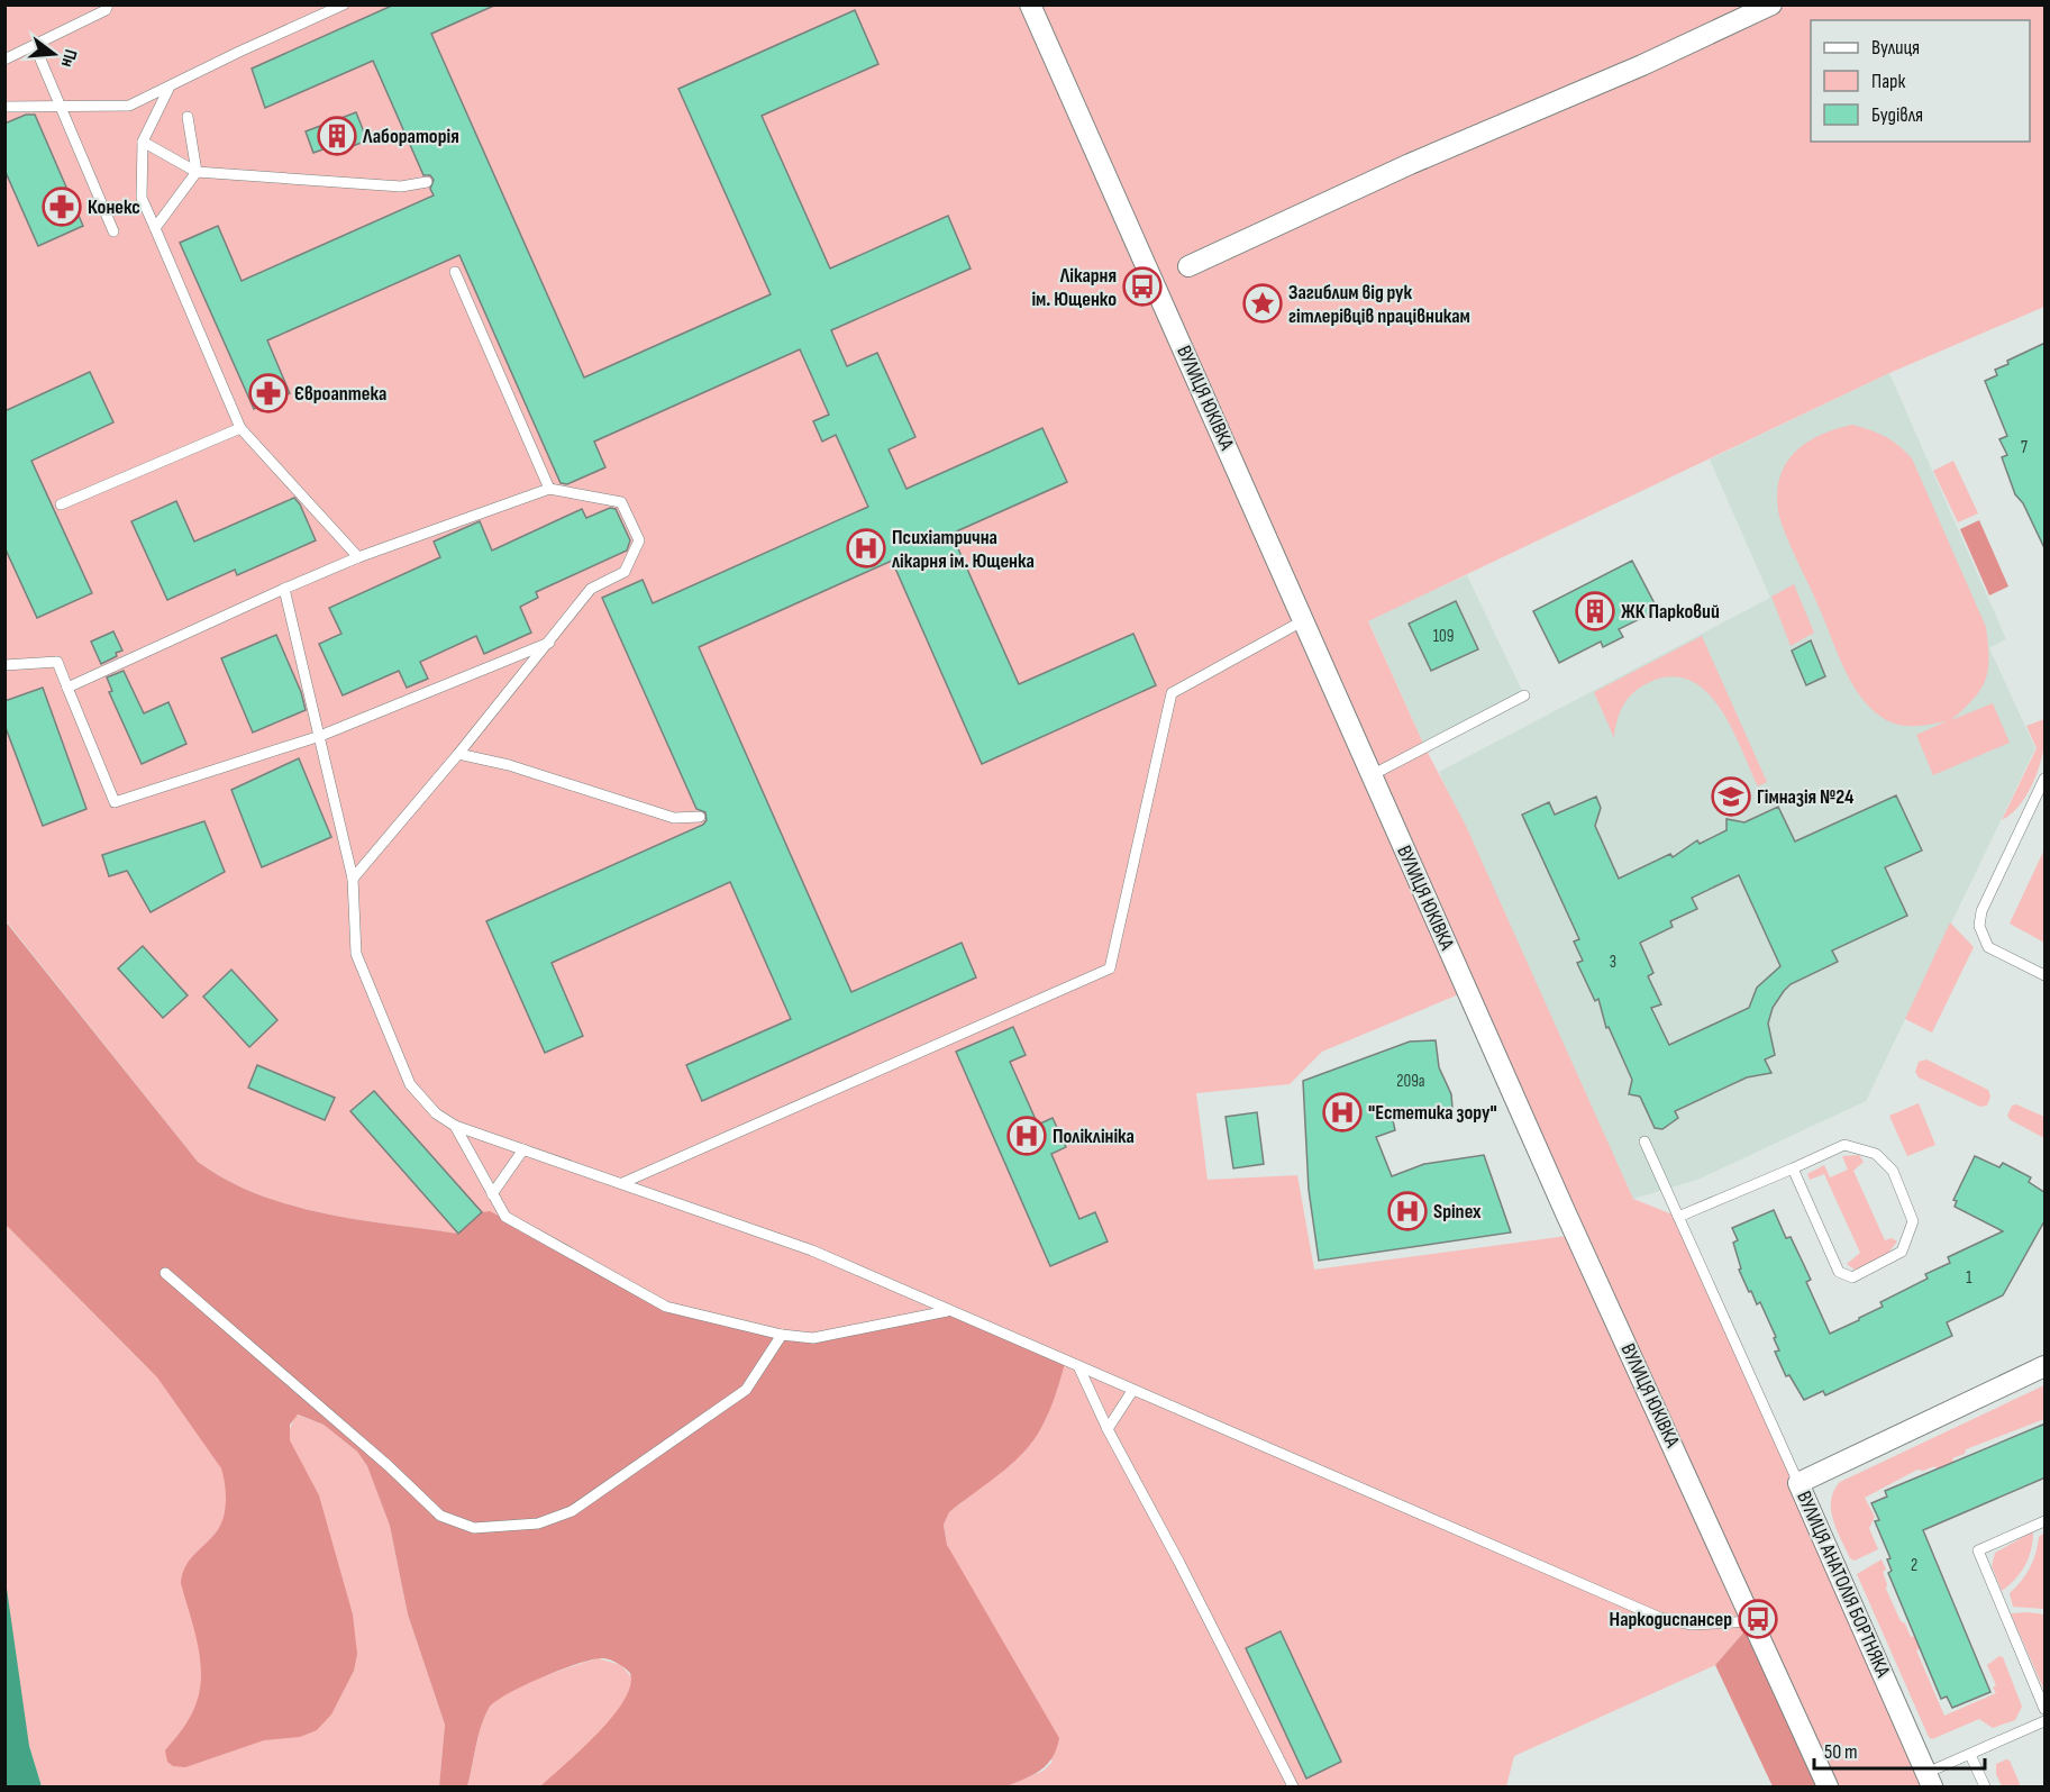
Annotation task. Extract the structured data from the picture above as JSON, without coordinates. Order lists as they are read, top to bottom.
{
  "streets": {
    "street": ["ВУЛИЦЯ ЮКІВКА", "ВУЛИЦЯ АНАТОЛІЯ БОРТНЯКА"]
  },
  "places": {
    "building": ["Лабораторія", "ЖК Парковий"],
    "pharmacy": ["Конекс", "Євроаптека"],
    "bus stop": ["Лікарня ім. Ющенко", "Наркодиспансер"],
    "place": ["Загиблим від рук гітлерівців працівникам"],
    "hospital": [
      "Психіатрична лікарня ім. Ющенка",
      "\"Естетика зору\"",
      "Поліклініка",
      "Spinex"
    ],
    "school or university": ["Гімназія №24"]
  },
  "house_numbers": [
    "7",
    "109",
    "3",
    "209а",
    "1",
    "2"
  ],
  "legend": ["Вулиця", "Парк", "Будівля"],
  "scale_bar": "50 m",
  "north": "right"
}
